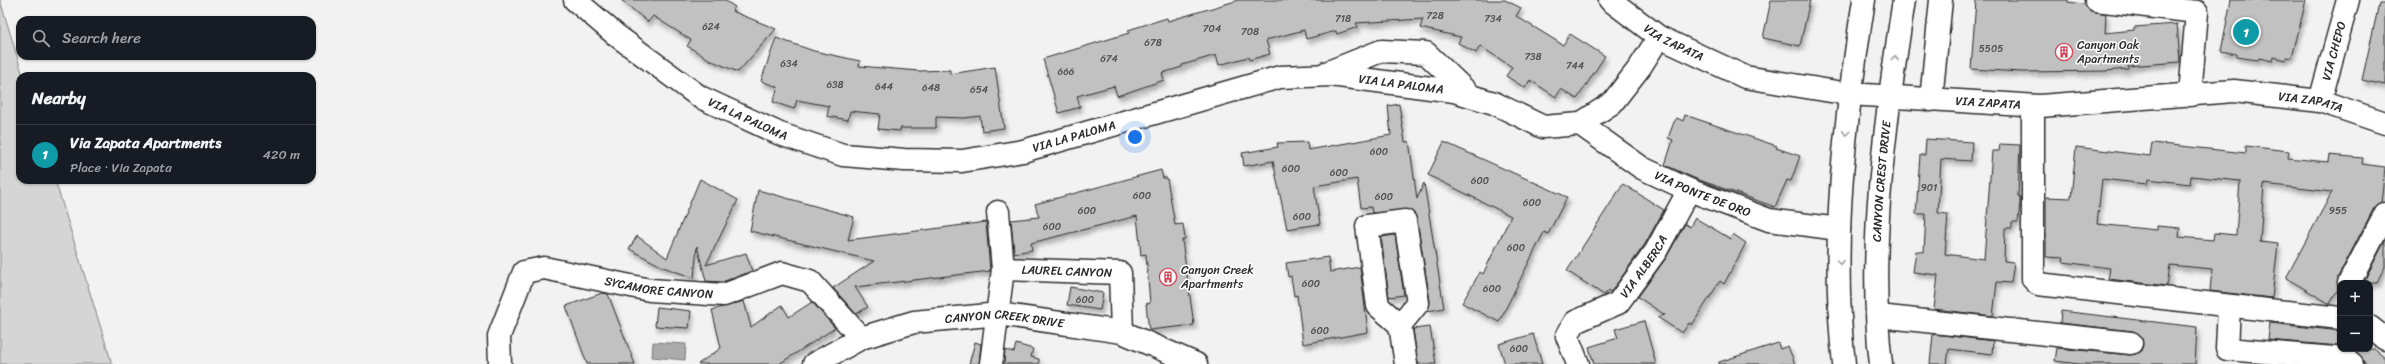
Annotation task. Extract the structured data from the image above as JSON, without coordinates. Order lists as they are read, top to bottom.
{
  "streets": {
    "street": [
      "VIA ZAPATA",
      "VIA CHEPO",
      "VIA LA PALOMA",
      "CANYON CREST DRIVE",
      "VIA PONTE DE ORO",
      "VIA ALBERCA",
      "LAUREL CANYON",
      "SYCAMORE CANYON",
      "CANYON CREEK DRIVE"
    ]
  },
  "crossings": [
    ["VIA ZAPATA", "VIA CHEPO"],
    ["VIA ZAPATA", "VIA LA PALOMA"],
    ["VIA ZAPATA", "CANYON CREST DRIVE"],
    ["VIA LA PALOMA", "VIA PONTE DE ORO"],
    ["VIA PONTE DE ORO", "VIA ALBERCA"],
    ["LAUREL CANYON", "CANYON CREEK DRIVE"],
    ["SYCAMORE CANYON", "CANYON CREEK DRIVE"]
  ],
  "places": {
    "building": ["Canyon Oak Apartments", "Canyon Creek Apartments"]
  },
  "house_numbers": [
    "728",
    "718",
    "734",
    "624",
    "704",
    "708",
    "678",
    "5505",
    "738",
    "674",
    "634",
    "744",
    "666",
    "638",
    "644",
    "648",
    "654",
    "600",
    "600",
    "600",
    "600",
    "901",
    "600",
    "600",
    "600",
    "600",
    "955",
    "600",
    "600",
    "600",
    "600",
    "600",
    "600",
    "600",
    "600"
  ],
  "page": {
    "search": "Search here",
    "pins": "1",
    "heading": "Nearby",
    "list": [
      {
        "mark": "1",
        "name": "Via Zapata Apartments",
        "note": "Place · Via Zapata",
        "value": "420 m"
      }
    ],
    "map_buttons": ["+", "−"]
  }
}
